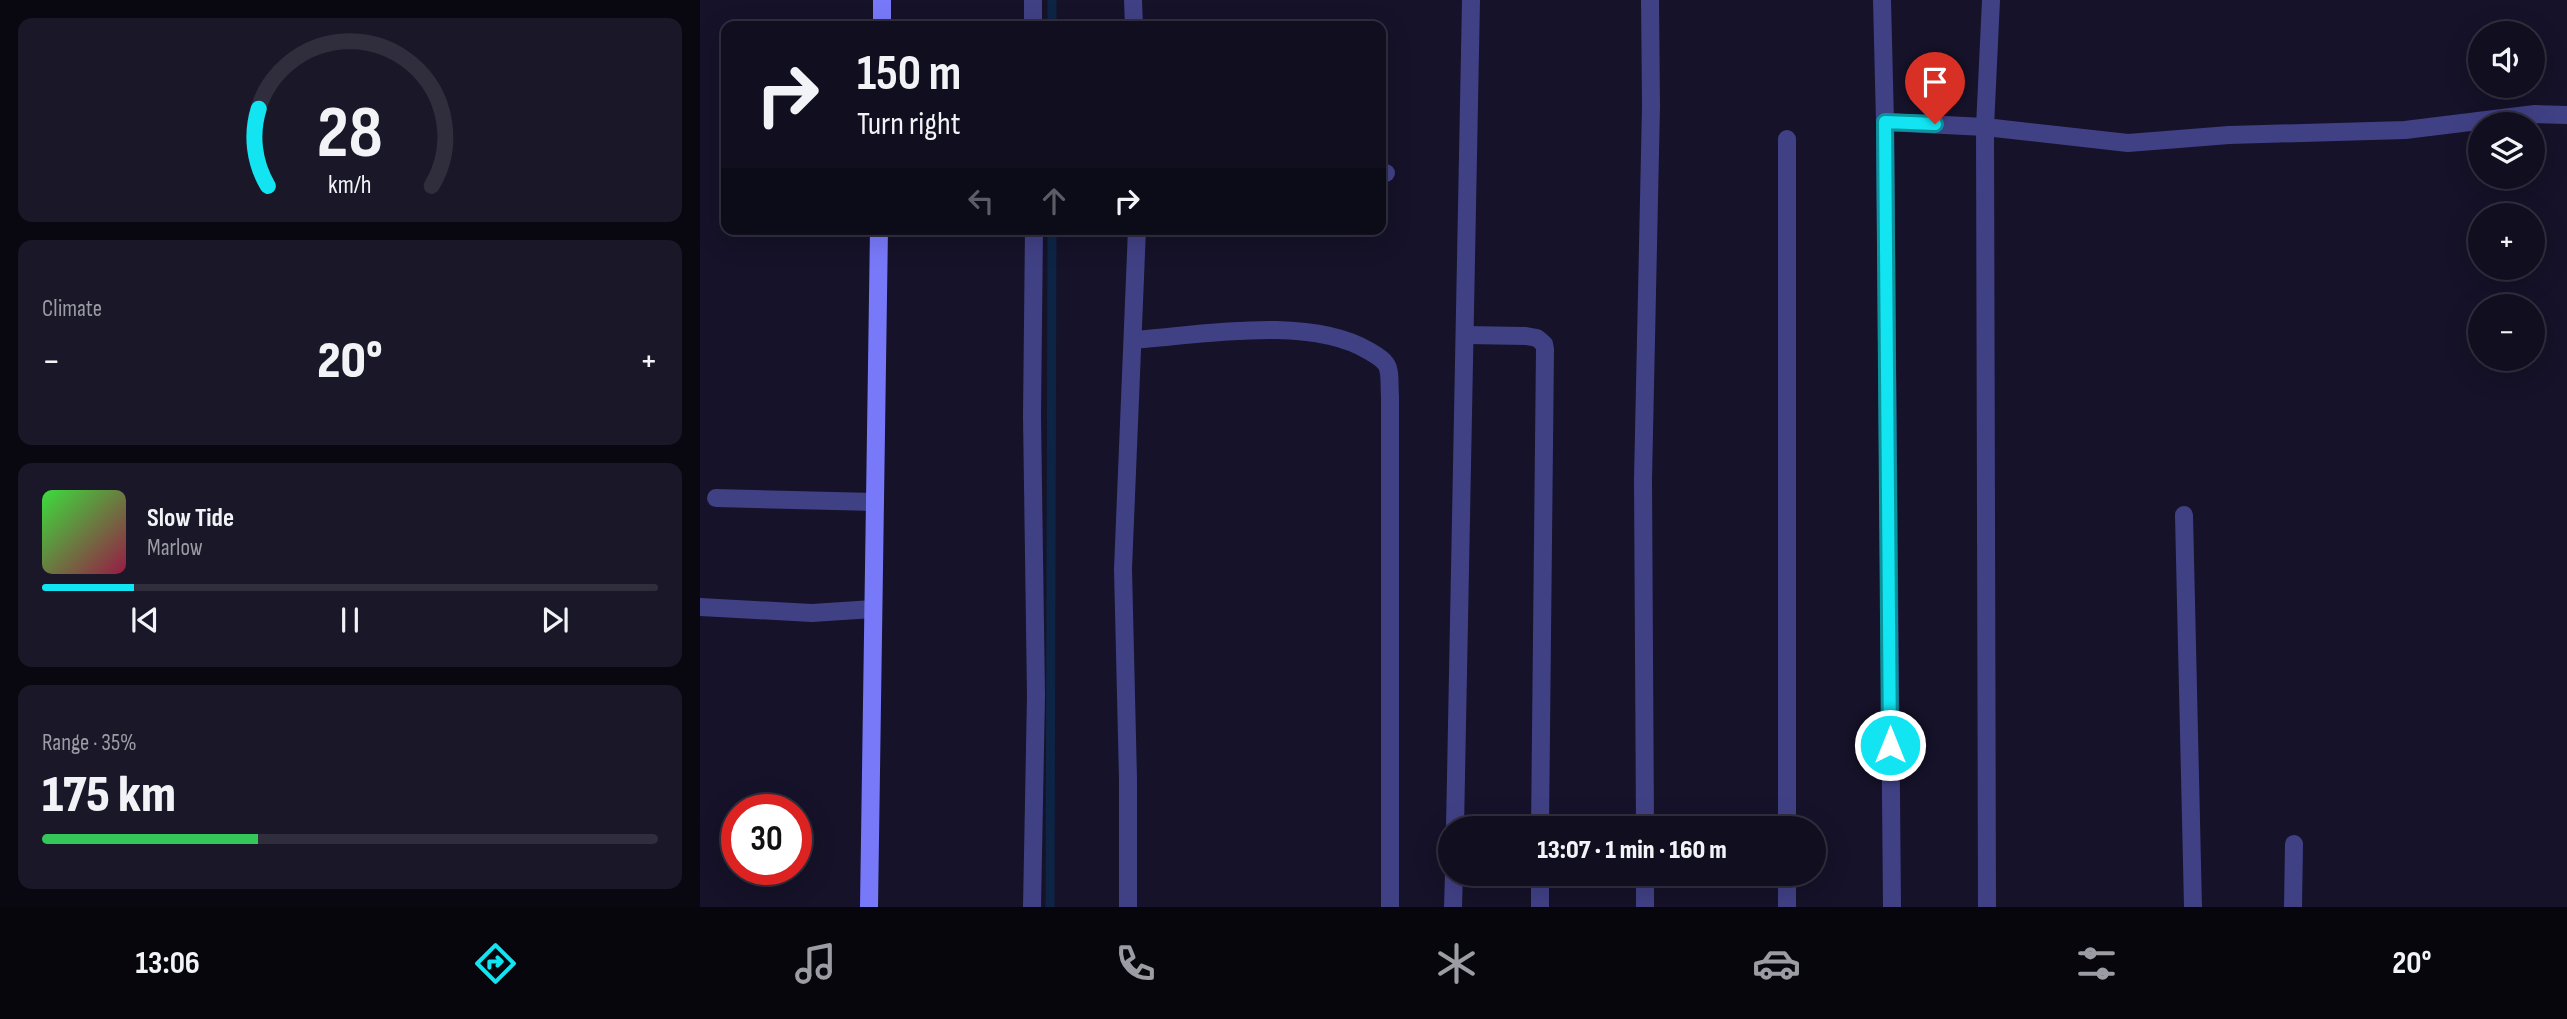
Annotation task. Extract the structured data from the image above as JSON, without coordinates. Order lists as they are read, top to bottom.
{
  "page": {
    "map_buttons": ["+", "−"],
    "turn": ["150 m", "Turn right"],
    "tile": [
      "Climate",
      ["Range · 35%", "175 km"]
    ],
    "heat": ["−", "20°", "+"],
    "song": ["Slow Tide", "Marlow"],
    "limit": "30",
    "trip": "13:07 · 1 min · 160 m",
    "tabs": ["13:06", "20°"],
    "gauge": ["28", "km/h"]
  }
}
